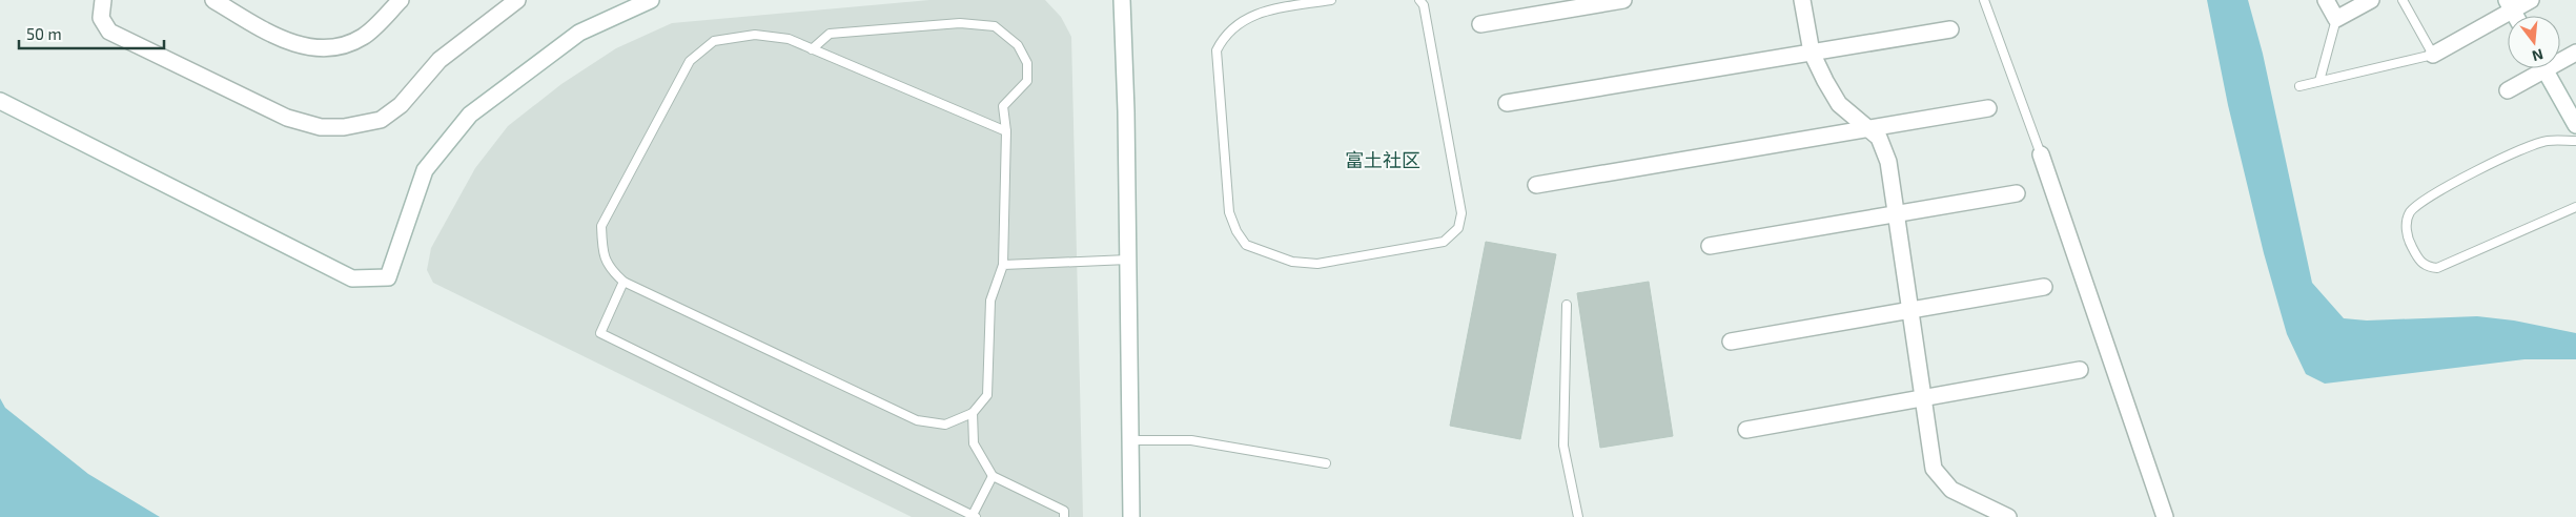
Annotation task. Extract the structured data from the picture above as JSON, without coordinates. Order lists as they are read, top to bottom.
{
  "districts": ["富土社区"],
  "scale_bar": "50 m",
  "north": "bottom"
}
